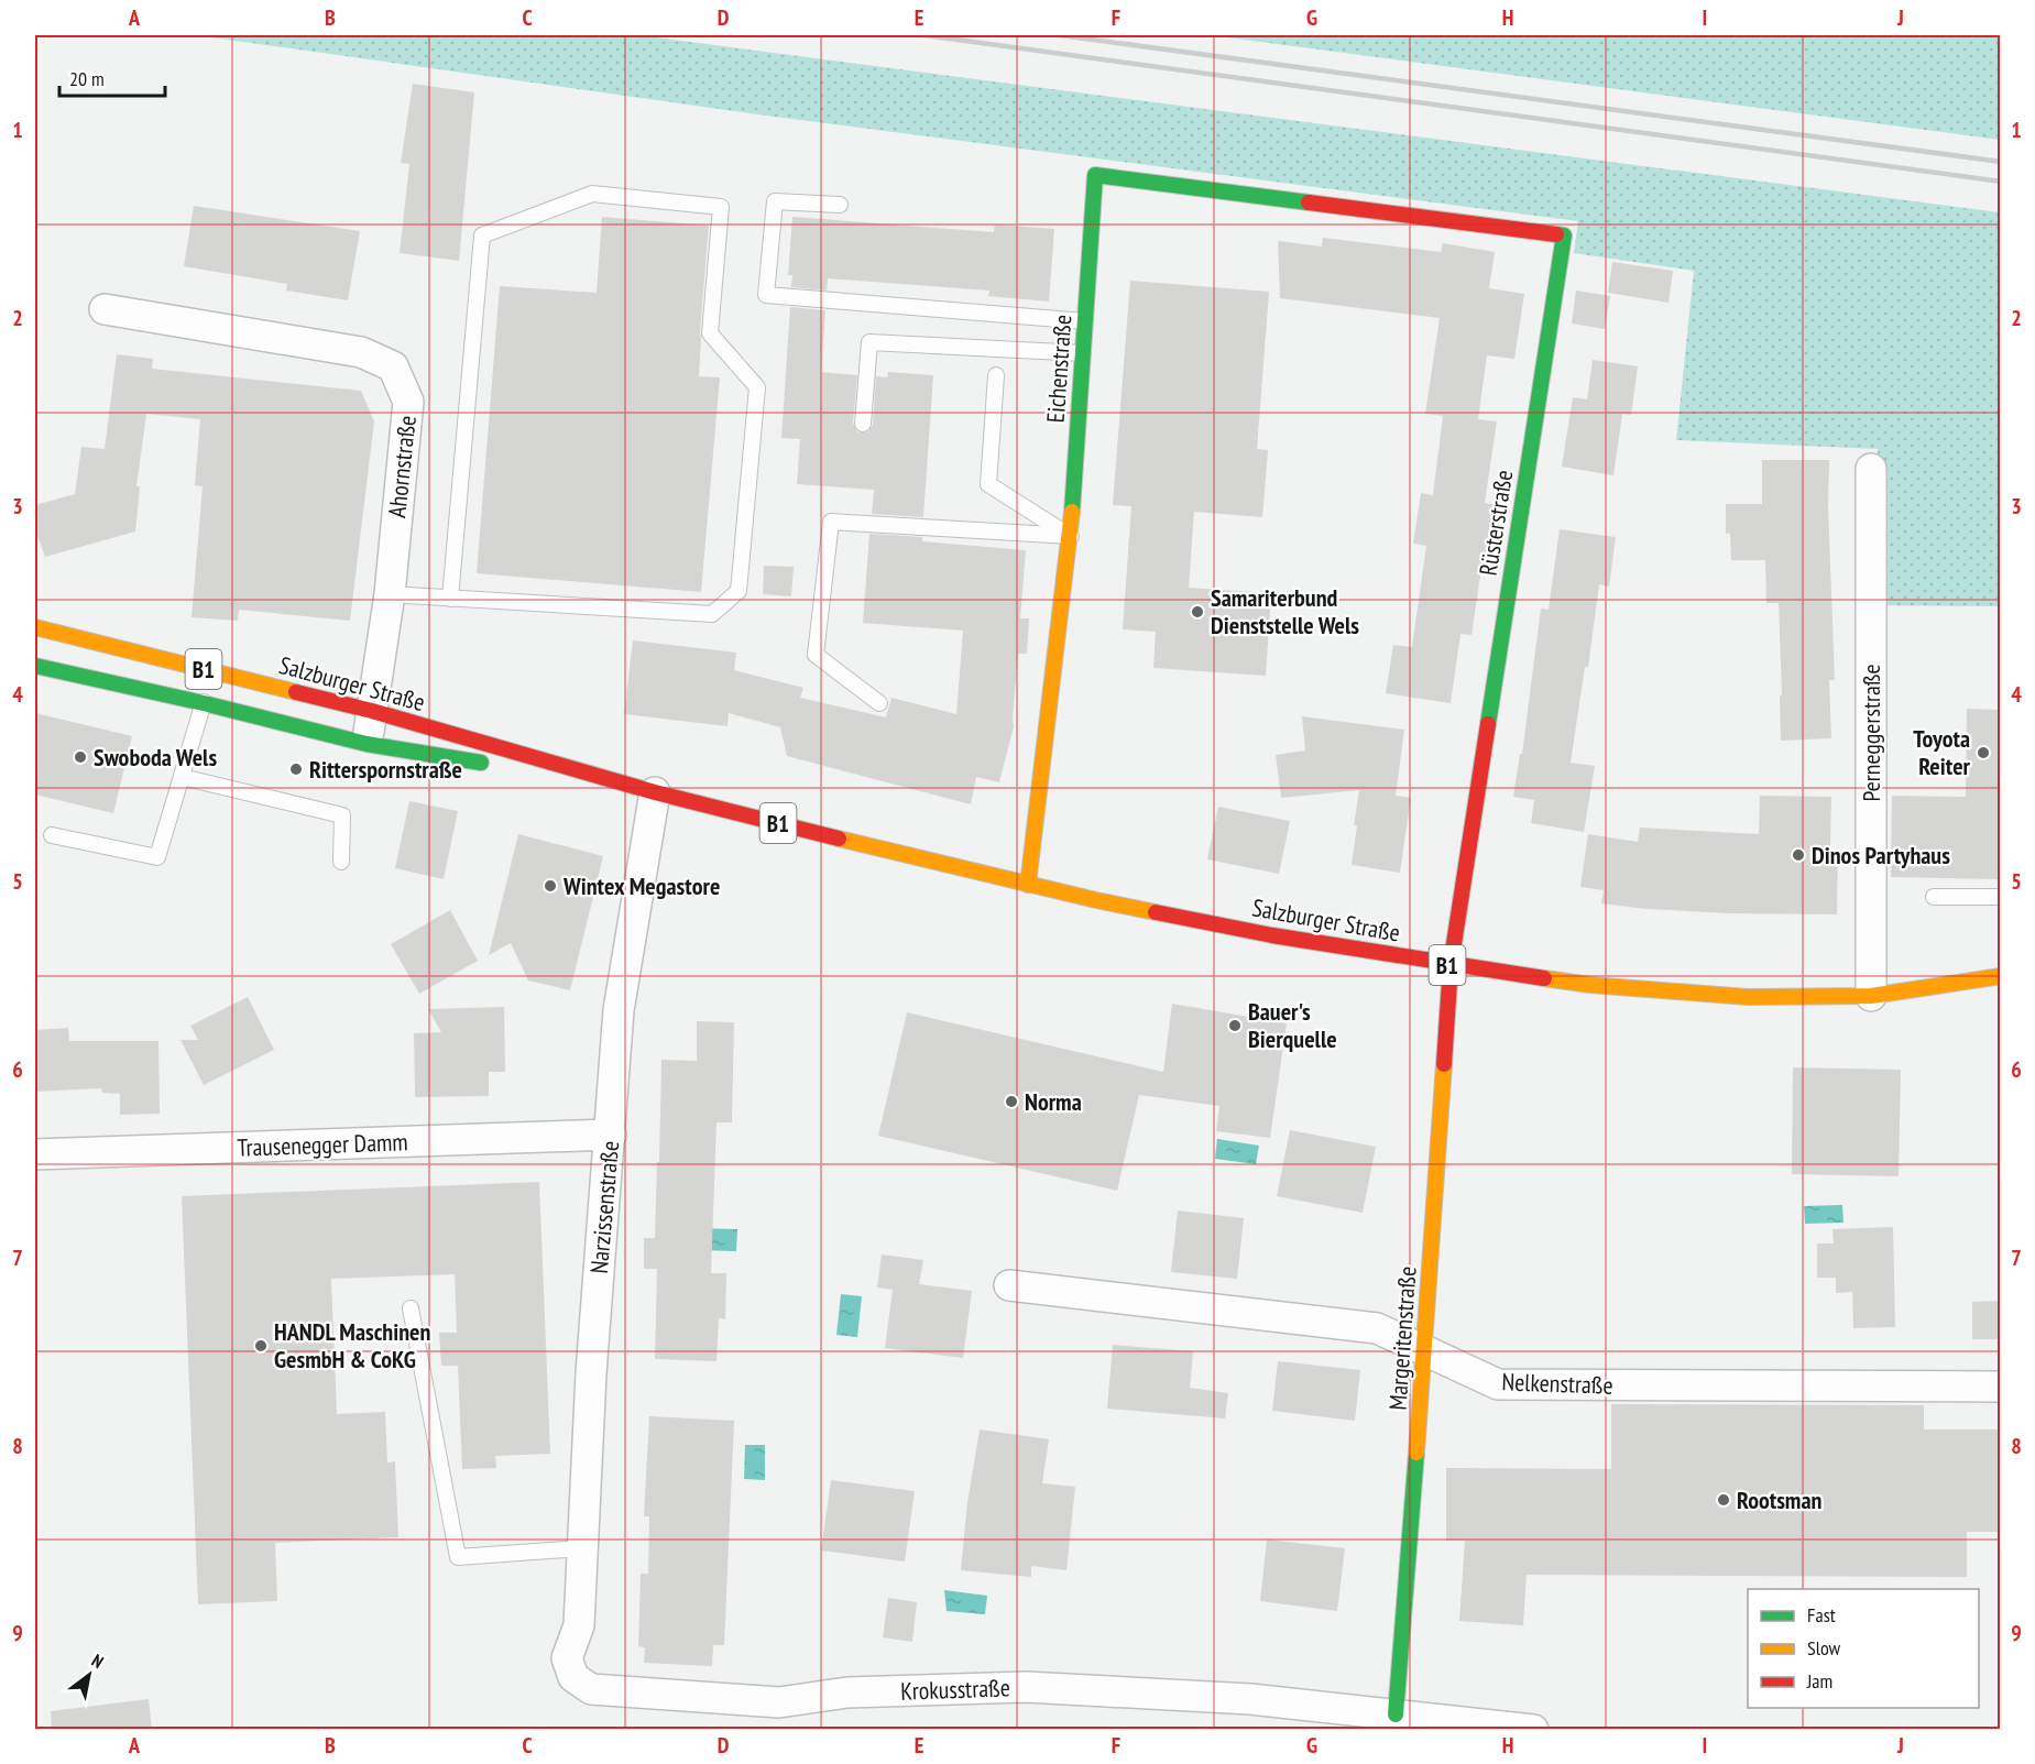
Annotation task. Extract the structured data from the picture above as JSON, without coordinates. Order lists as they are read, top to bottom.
{
  "streets": {
    "street": [
      "Eichenstraße",
      "Ahornstraße",
      "Rüsterstraße",
      "B1",
      "Salzburger Straße",
      "Perneggerstraße",
      "Trausenegger Damm",
      "Narzissenstraße",
      "Margeritenstraße",
      "Nelkenstraße",
      "Krokusstraße"
    ]
  },
  "crossings": [
    ["Eichenstraße", "Rüsterstraße"],
    ["Eichenstraße", "Salzburger Straße"],
    ["Ahornstraße", "Salzburger Straße"],
    ["Rüsterstraße", "Salzburger Straße"],
    ["Rüsterstraße", "Margeritenstraße"],
    ["Salzburger Straße", "Perneggerstraße"],
    ["Salzburger Straße", "Narzissenstraße"],
    ["Salzburger Straße", "Margeritenstraße"],
    ["Trausenegger Damm", "Narzissenstraße"],
    ["Narzissenstraße", "Krokusstraße"],
    ["Margeritenstraße", "Nelkenstraße"],
    ["Margeritenstraße", "Krokusstraße"]
  ],
  "places": [
    "Samariterbund Dienststelle Wels",
    "Toyota Reiter",
    "Swoboda Wels",
    "Ritterspornstraße",
    "Dinos Partyhaus",
    "Wintex Megastore",
    "Bauer's Bierquelle",
    "Norma",
    "HANDL Maschinen GesmbH & CoKG",
    "Rootsman"
  ],
  "legend": ["Fast", "Slow", "Jam"],
  "scale_bar": "20 m",
  "north": "top right",
  "grid": {
    "columns": [
      "A",
      "B",
      "C",
      "D",
      "E",
      "F",
      "G",
      "H",
      "I",
      "J"
    ],
    "rows": [
      "1",
      "2",
      "3",
      "4",
      "5",
      "6",
      "7",
      "8",
      "9"
    ]
  }
}
